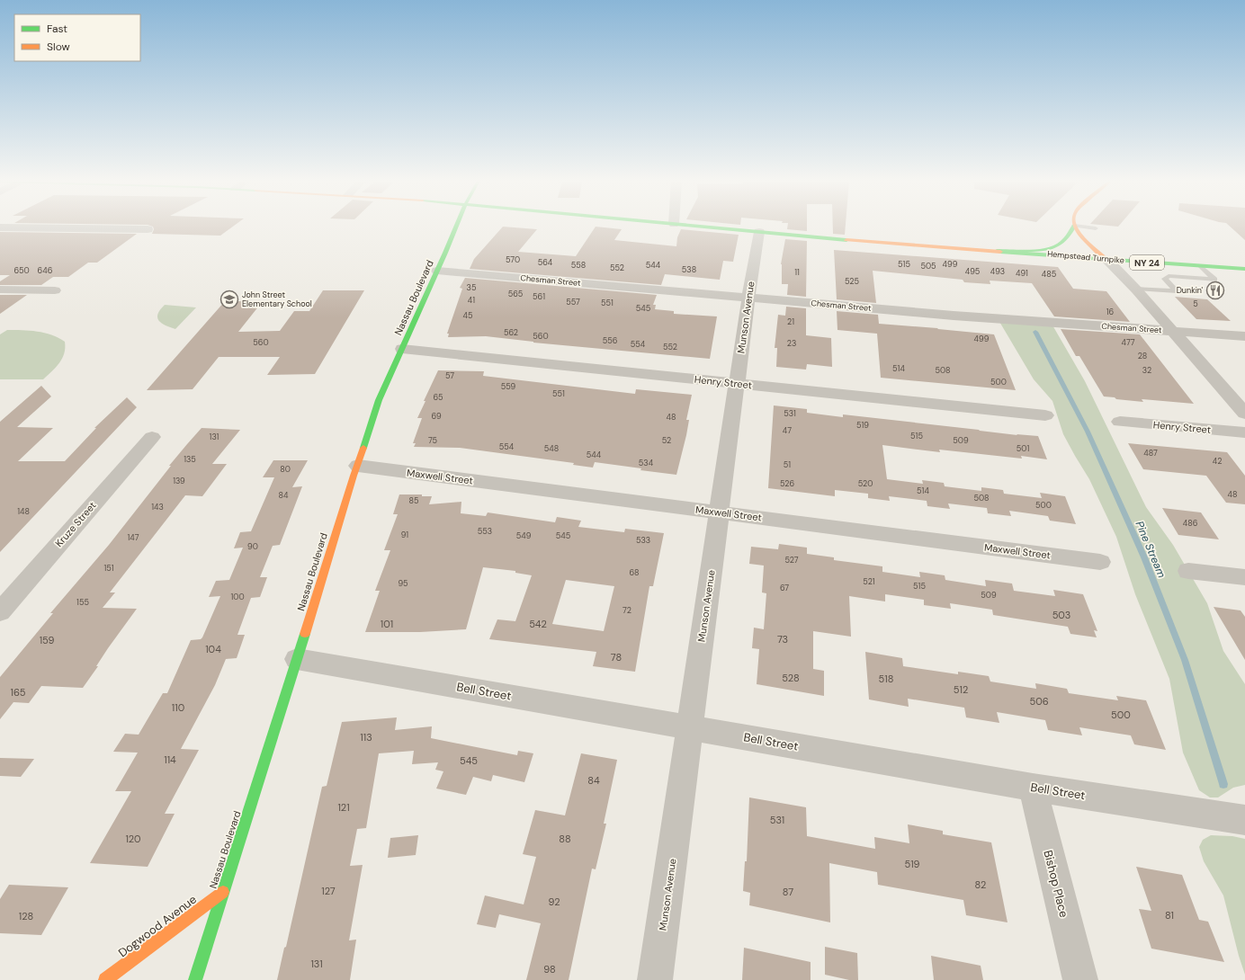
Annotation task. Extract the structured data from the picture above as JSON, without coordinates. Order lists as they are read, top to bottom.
{
  "streets": {
    "main road": [
      "Hempstead Turnpike",
      "NY 24",
      "Nassau Boulevard",
      "Dogwood Avenue"
    ],
    "street": [
      "Chesman Street",
      "Munson Avenue",
      "Henry Street",
      "Maxwell Street",
      "Kruze Street",
      "Bell Street",
      "Bishop Place"
    ]
  },
  "crossings": [
    ["Hempstead Turnpike", "Munson Avenue"],
    ["Chesman Street", "Nassau Boulevard"],
    ["Chesman Street", "Munson Avenue"],
    ["Nassau Boulevard", "Henry Street"],
    ["Nassau Boulevard", "Maxwell Street"],
    ["Nassau Boulevard", "Bell Street"],
    ["Nassau Boulevard", "Dogwood Avenue"],
    ["Munson Avenue", "Henry Street"],
    ["Munson Avenue", "Maxwell Street"],
    ["Munson Avenue", "Bell Street"],
    ["Bell Street", "Bishop Place"]
  ],
  "water": ["Pine Stream"],
  "places": {
    "restaurant": ["Dunkin'"],
    "school or university": ["John Street Elementary School"]
  },
  "house_numbers": [
    "570",
    "564",
    "515",
    "499",
    "558",
    "544",
    "505",
    "552",
    "538",
    "650",
    "646",
    "495",
    "493",
    "11",
    "491",
    "485",
    "525",
    "35",
    "565",
    "561",
    "41",
    "557",
    "551",
    "5",
    "545",
    "16",
    "45",
    "21",
    "562",
    "560",
    "499",
    "556",
    "560",
    "477",
    "23",
    "554",
    "552",
    "28",
    "514",
    "508",
    "32",
    "57",
    "500",
    "559",
    "551",
    "65",
    "531",
    "69",
    "48",
    "519",
    "47",
    "515",
    "131",
    "75",
    "52",
    "509",
    "554",
    "548",
    "501",
    "487",
    "544",
    "135",
    "42",
    "534",
    "51",
    "80",
    "139",
    "526",
    "520",
    "514",
    "48",
    "84",
    "508",
    "85",
    "500",
    "143",
    "148",
    "486",
    "553",
    "91",
    "549",
    "545",
    "147",
    "533",
    "90",
    "527",
    "151",
    "68",
    "521",
    "95",
    "515",
    "67",
    "509",
    "100",
    "155",
    "72",
    "503",
    "101",
    "542",
    "73",
    "159",
    "104",
    "78",
    "528",
    "518",
    "512",
    "165",
    "506",
    "110",
    "500",
    "113",
    "114",
    "545",
    "84",
    "121",
    "531",
    "120",
    "88",
    "519",
    "82",
    "127",
    "87",
    "92",
    "81",
    "128",
    "131",
    "98"
  ],
  "legend": ["Fast", "Slow"]
}
